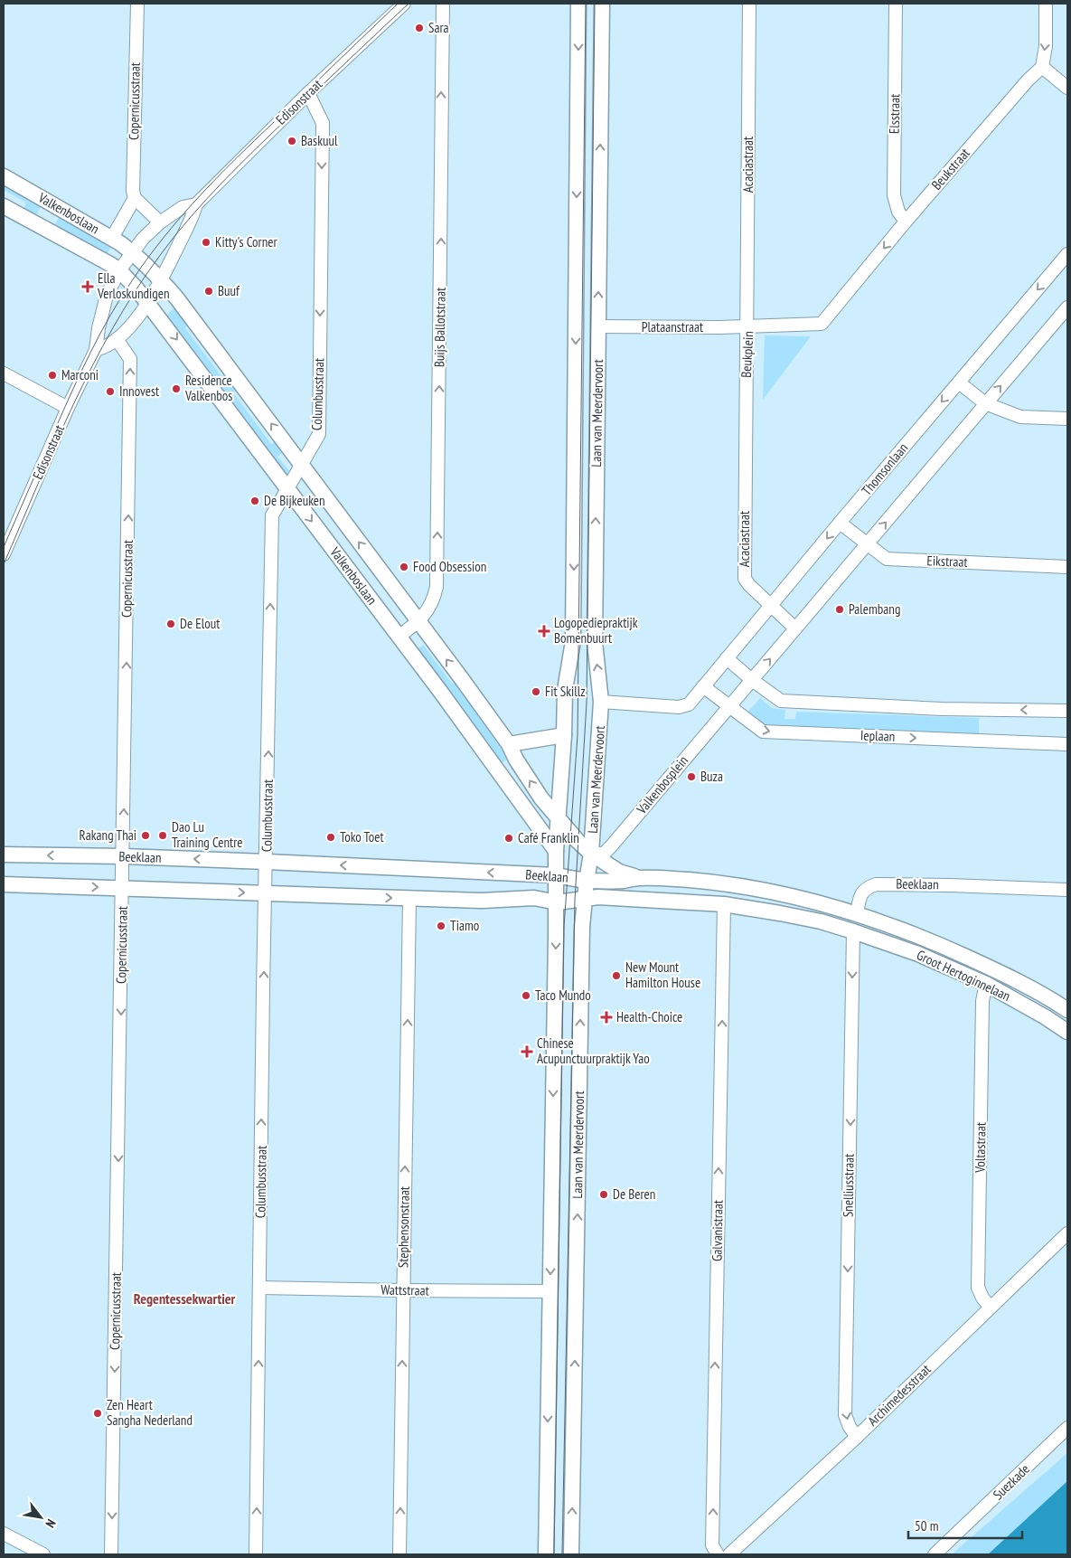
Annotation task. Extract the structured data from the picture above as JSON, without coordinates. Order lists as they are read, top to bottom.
{
  "streets": {
    "street": [
      "Copernicusstraat",
      "Edisonstraat",
      "Elsstraat",
      "Acaciastraat",
      "Beukstraat",
      "Valkenboslaan",
      "Buijs Ballotstraat",
      "Plataanstraat",
      "Beukplein",
      "Columbusstraat",
      "Laan van Meerdervoort",
      "Thomsonlaan",
      "Eikstraat",
      "Ieplaan",
      "Valkenbosplein",
      "Beeklaan",
      "Groot Hertoginnelaan",
      "Voltastraat",
      "Snelliusstraat",
      "Stephensonstraat",
      "Galvanistraat",
      "Wattstraat",
      "Archimedesstraat",
      "Suezkade"
    ]
  },
  "crossings": [
    ["Copernicusstraat", "Beeklaan"],
    ["Edisonstraat", "Valkenboslaan"],
    ["Edisonstraat", "Columbusstraat"],
    ["Elsstraat", "Beukstraat"],
    ["Acaciastraat", "Plataanstraat"],
    ["Acaciastraat", "Beukplein"],
    ["Acaciastraat", "Thomsonlaan"],
    ["Beukstraat", "Beukplein"],
    ["Valkenboslaan", "Buijs Ballotstraat"],
    ["Valkenboslaan", "Columbusstraat"],
    ["Valkenboslaan", "Laan van Meerdervoort"],
    ["Plataanstraat", "Beukplein"],
    ["Plataanstraat", "Laan van Meerdervoort"],
    ["Columbusstraat", "Beeklaan"],
    ["Columbusstraat", "Wattstraat"],
    ["Laan van Meerdervoort", "Valkenbosplein"],
    ["Laan van Meerdervoort", "Beeklaan"],
    ["Laan van Meerdervoort", "Wattstraat"],
    ["Thomsonlaan", "Eikstraat"],
    ["Thomsonlaan", "Ieplaan"],
    ["Ieplaan", "Valkenbosplein"],
    ["Beeklaan", "Groot Hertoginnelaan"],
    ["Beeklaan", "Snelliusstraat"],
    ["Beeklaan", "Stephensonstraat"],
    ["Beeklaan", "Galvanistraat"],
    ["Groot Hertoginnelaan", "Voltastraat"],
    ["Groot Hertoginnelaan", "Snelliusstraat"],
    ["Voltastraat", "Archimedesstraat"],
    ["Snelliusstraat", "Archimedesstraat"],
    ["Stephensonstraat", "Wattstraat"]
  ],
  "one_way": [
    "Beukstraat",
    "Buijs Ballotstraat",
    "Snelliusstraat",
    "Stephensonstraat",
    "Galvanistraat"
  ],
  "districts": ["Regentessekwartier"],
  "places": {
    "other": [
      "Sara",
      "Baskuul",
      "Kitty's Corner",
      "Buuf",
      "Marconi",
      "Residence Valkenbos",
      "Innovest",
      "De Bijkeuken",
      "Food Obsession",
      "Palembang",
      "De Elout",
      "Fit Skillz",
      "Buza",
      "Rakang Thai",
      "Dao Lu Training Centre",
      "Toko Toet",
      "Café Franklin",
      "Tiamo",
      "New Mount Hamilton House",
      "Taco Mundo",
      "De Beren",
      "Zen Heart Sangha Nederland"
    ],
    "health": [
      "Ella Verloskundigen",
      "Logopediepraktijk Bomenbuurt",
      "Health-Choice",
      "Chinese Acupunctuurpraktijk Yao"
    ]
  },
  "scale_bar": "50 m",
  "north": "bottom right"
}
